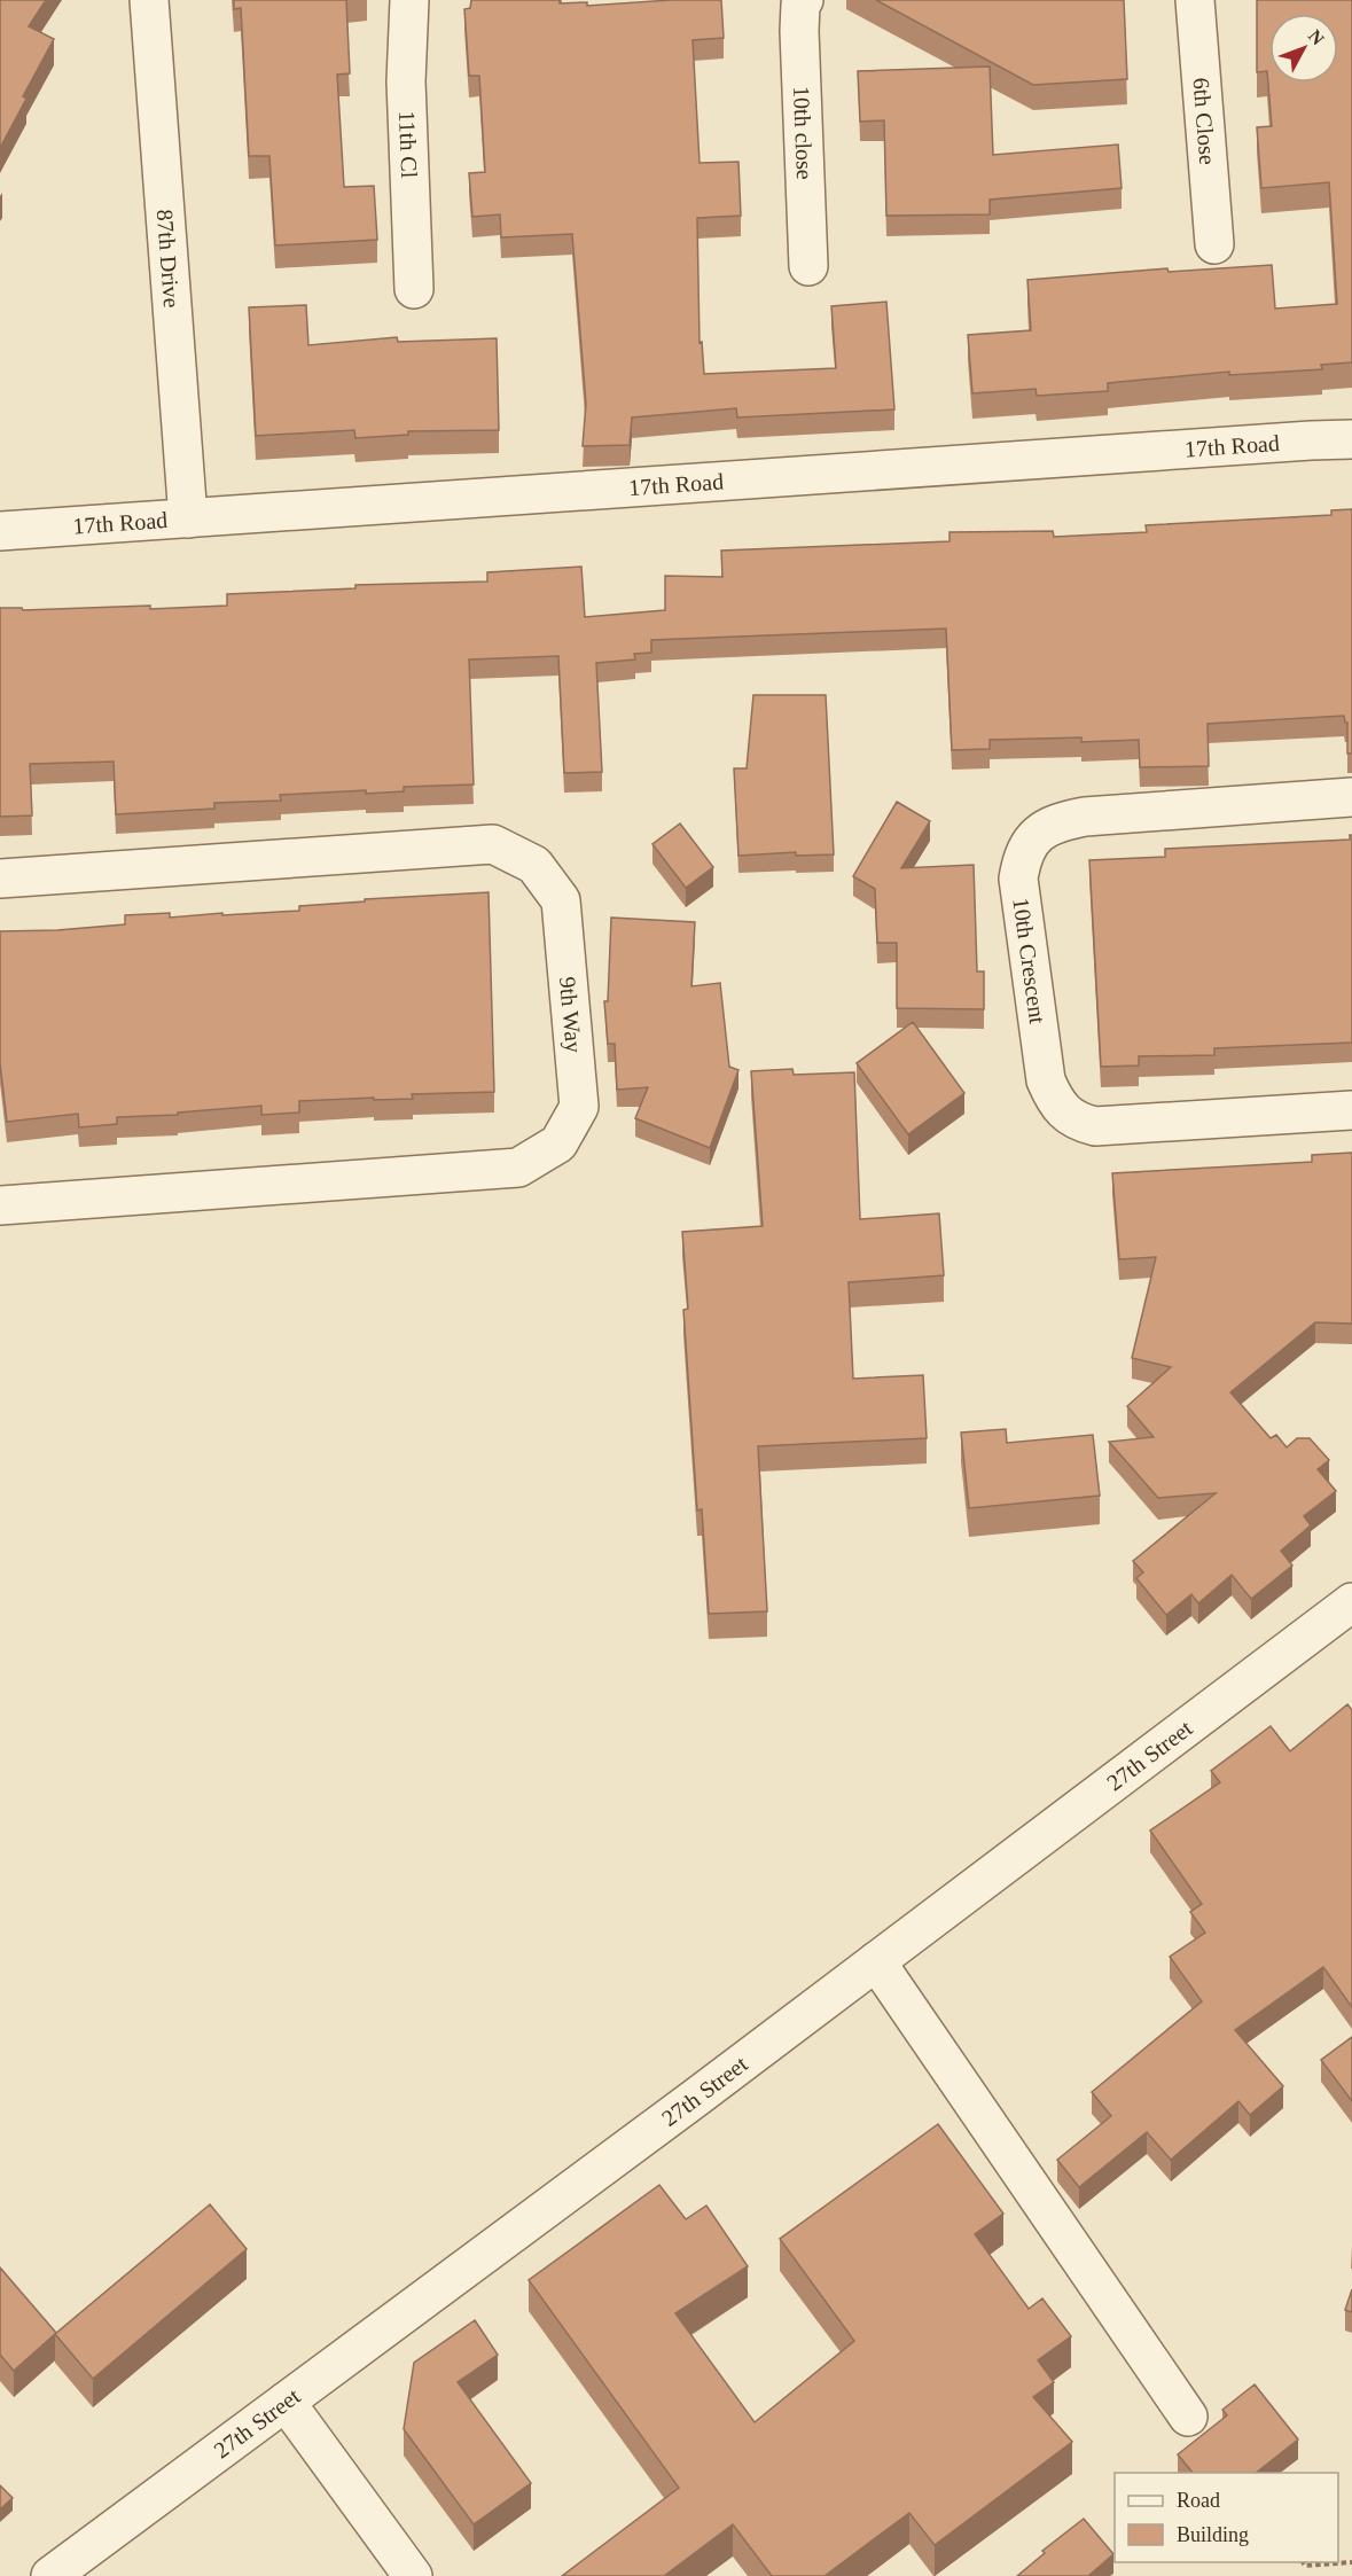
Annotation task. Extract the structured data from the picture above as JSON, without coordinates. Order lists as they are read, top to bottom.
{
  "streets": {
    "street": [
      "6th Close",
      "10th close",
      "11th Cl",
      "87th Drive",
      "17th Road",
      "10th Crescent",
      "9th Way",
      "27th Street"
    ]
  },
  "crossings": [
    ["87th Drive", "17th Road"]
  ],
  "legend": ["Road", "Building"],
  "north": "top right"
}
